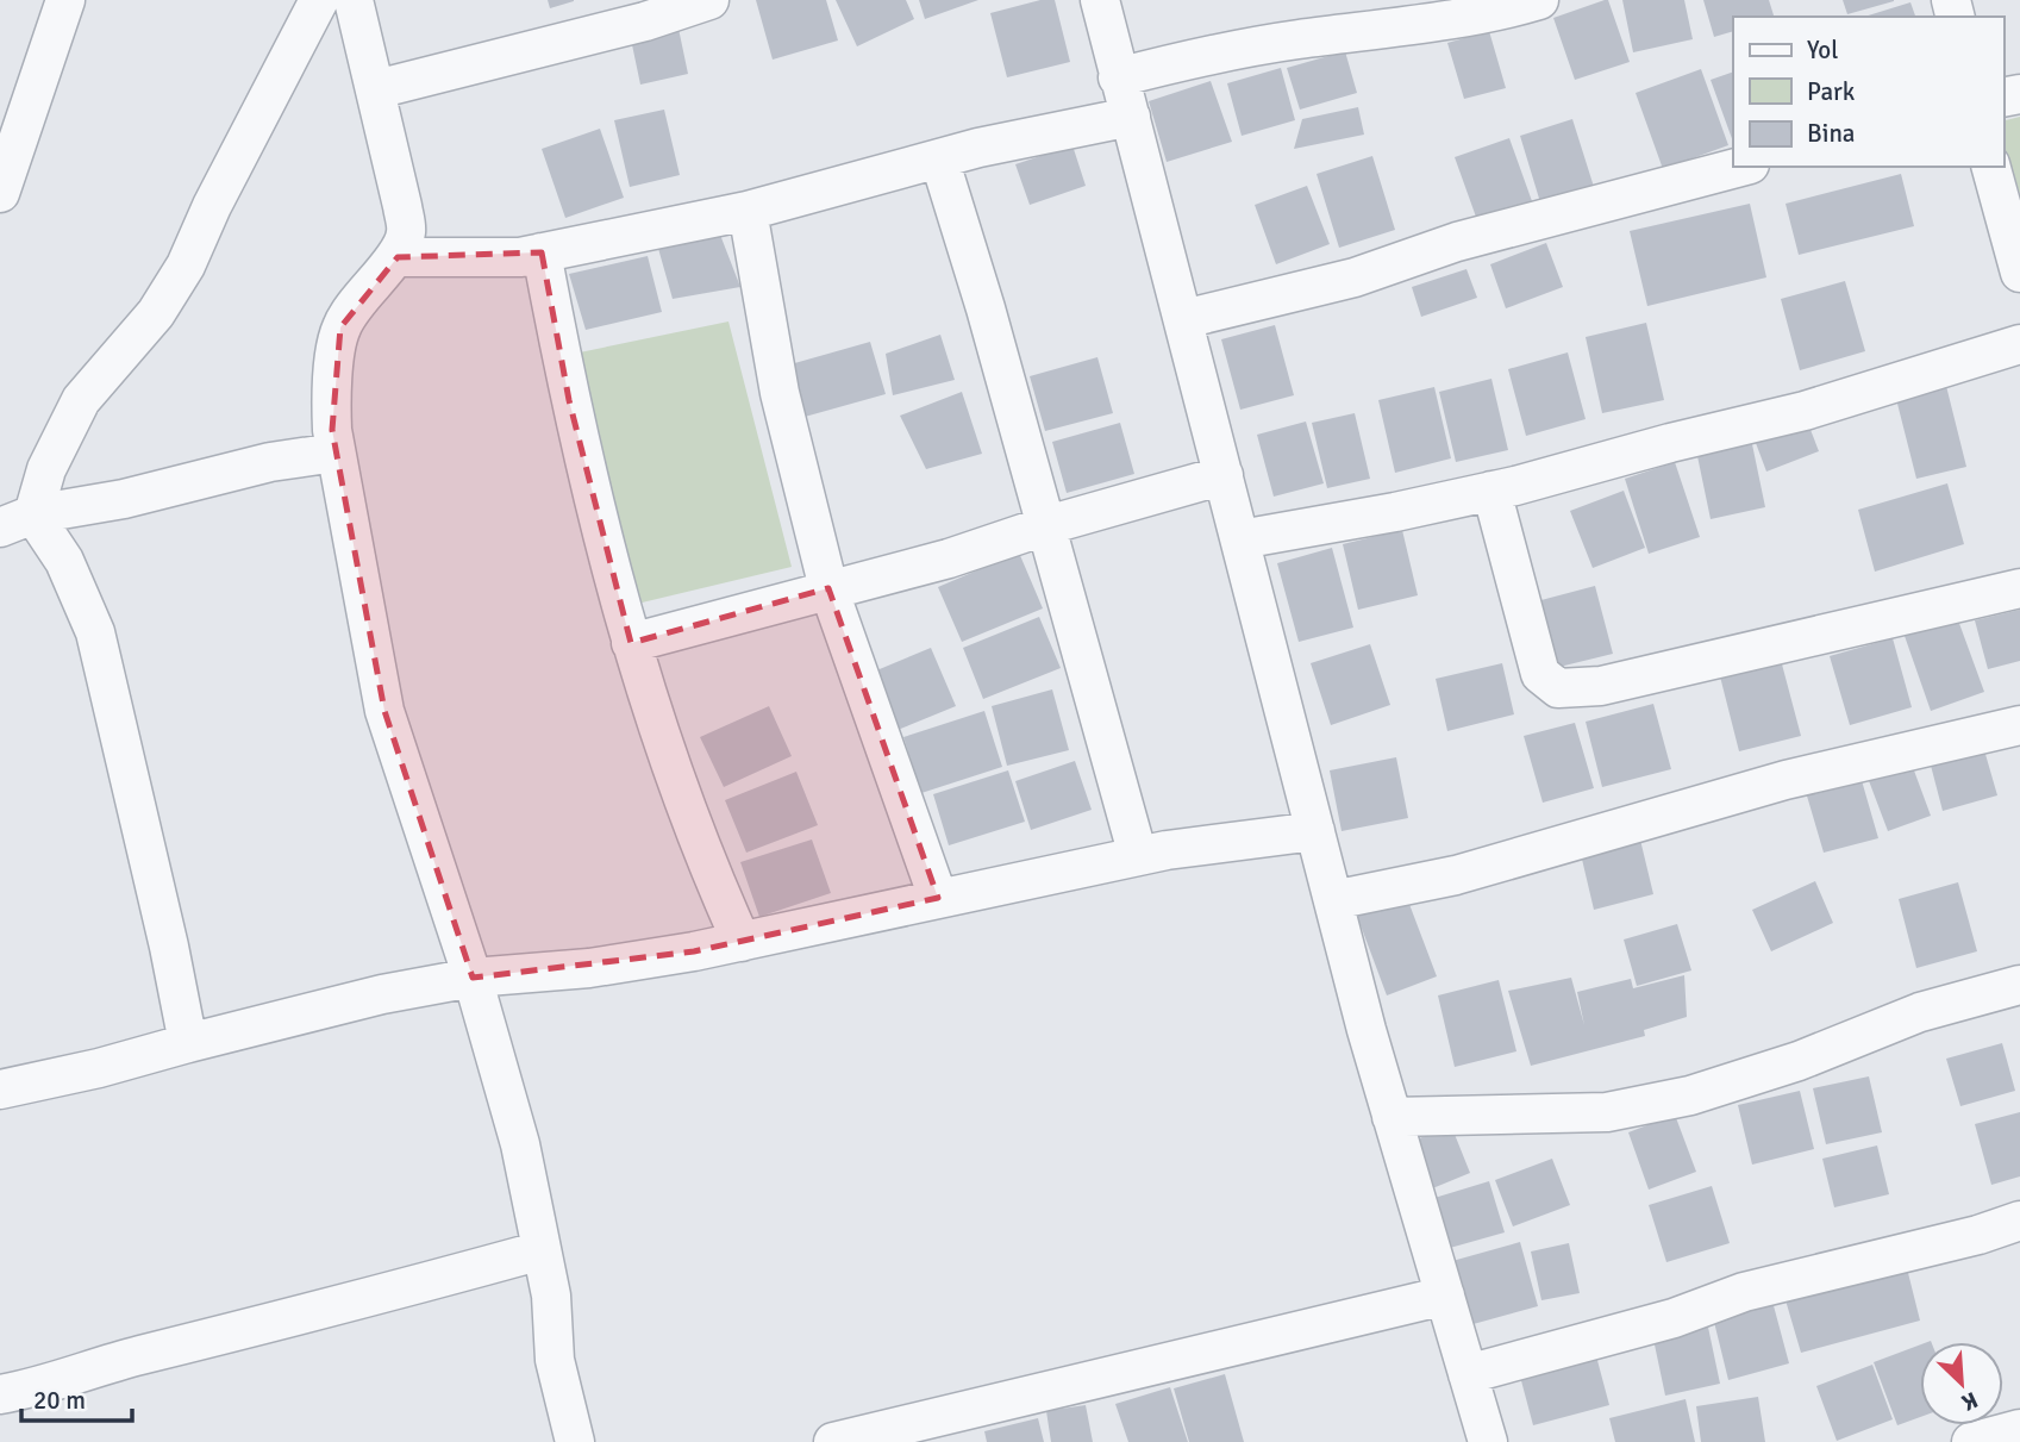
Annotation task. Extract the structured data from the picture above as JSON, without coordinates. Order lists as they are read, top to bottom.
{
  "legend": ["Yol", "Park", "Bina"],
  "scale_bar": "20 m",
  "north": "bottom right"
}
